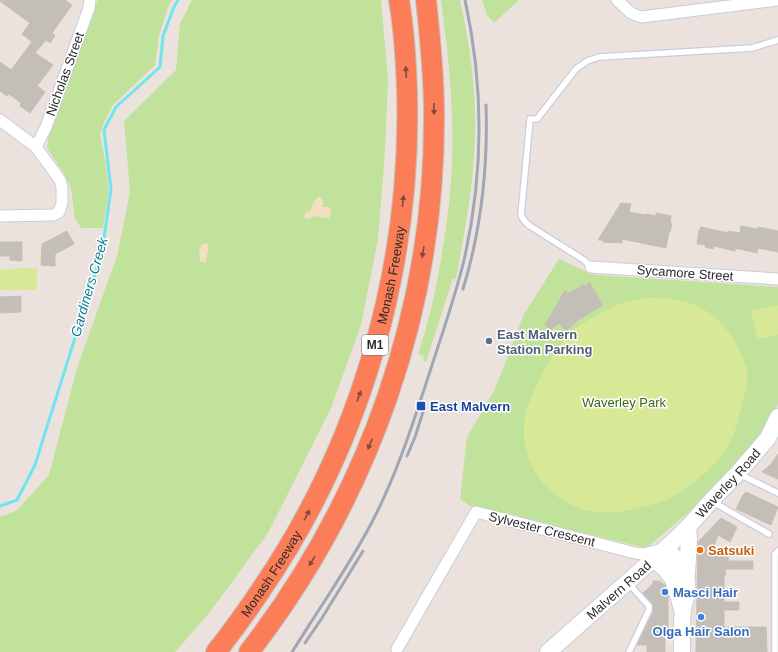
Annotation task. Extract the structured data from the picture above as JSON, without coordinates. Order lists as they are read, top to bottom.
{
  "streets": {
    "highway": ["Monash Freeway", "M1"],
    "main road": ["Waverley Road", "Malvern Road"],
    "street": ["Nicholas Street", "Sycamore Street", "Sylvester Crescent"]
  },
  "crossings": [
    ["Waverley Road", "Malvern Road"],
    ["Sylvester Crescent", "Malvern Road"]
  ],
  "water": ["Gardiners Creek"],
  "parks": ["Waverley Park"],
  "places": {
    "other": [
      "East Malvern Station Parking",
      "Satsuki",
      "Masci Hair",
      "Olga Hair Salon"
    ],
    "transit": ["East Malvern"]
  }
}
